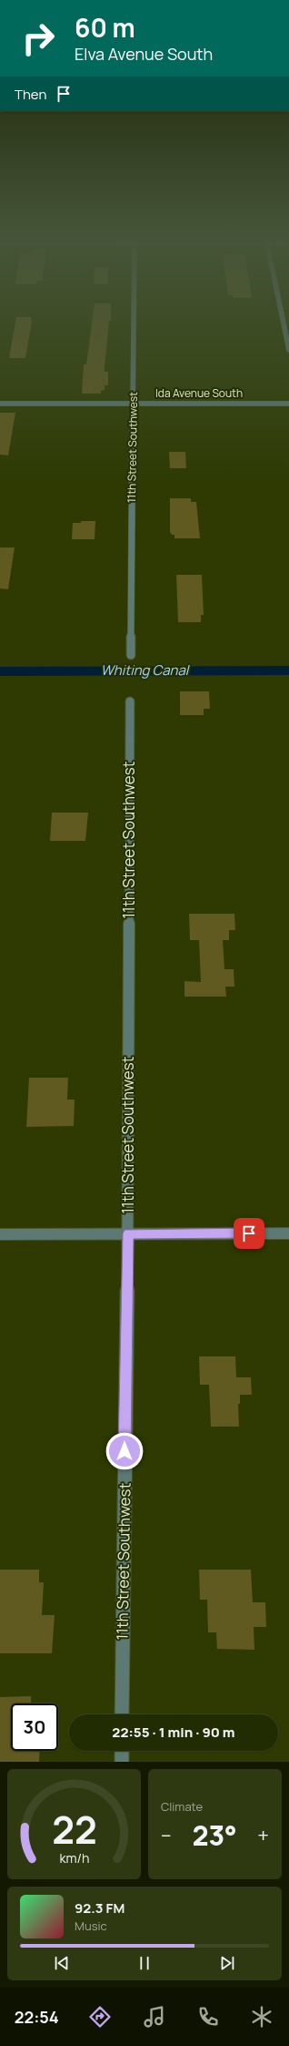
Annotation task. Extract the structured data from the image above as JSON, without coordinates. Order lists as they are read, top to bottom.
{
  "streets": {
    "street": ["Ida Avenue South", "11th Street Southwest"]
  },
  "crossings": [
    ["Ida Avenue South", "11th Street Southwest"]
  ],
  "water": ["Whiting Canal"],
  "page": {
    "turn": ["60 m", "Elva Avenue South"],
    "then": "Then",
    "limit": "30",
    "trip": "22:55 · 1 min · 90 m",
    "tile": "Climate",
    "heat": ["−", "23°", "+"],
    "song": ["92.3 FM", "Music"],
    "tabs": "22:54",
    "gauge": ["22", "km/h"]
  }
}
